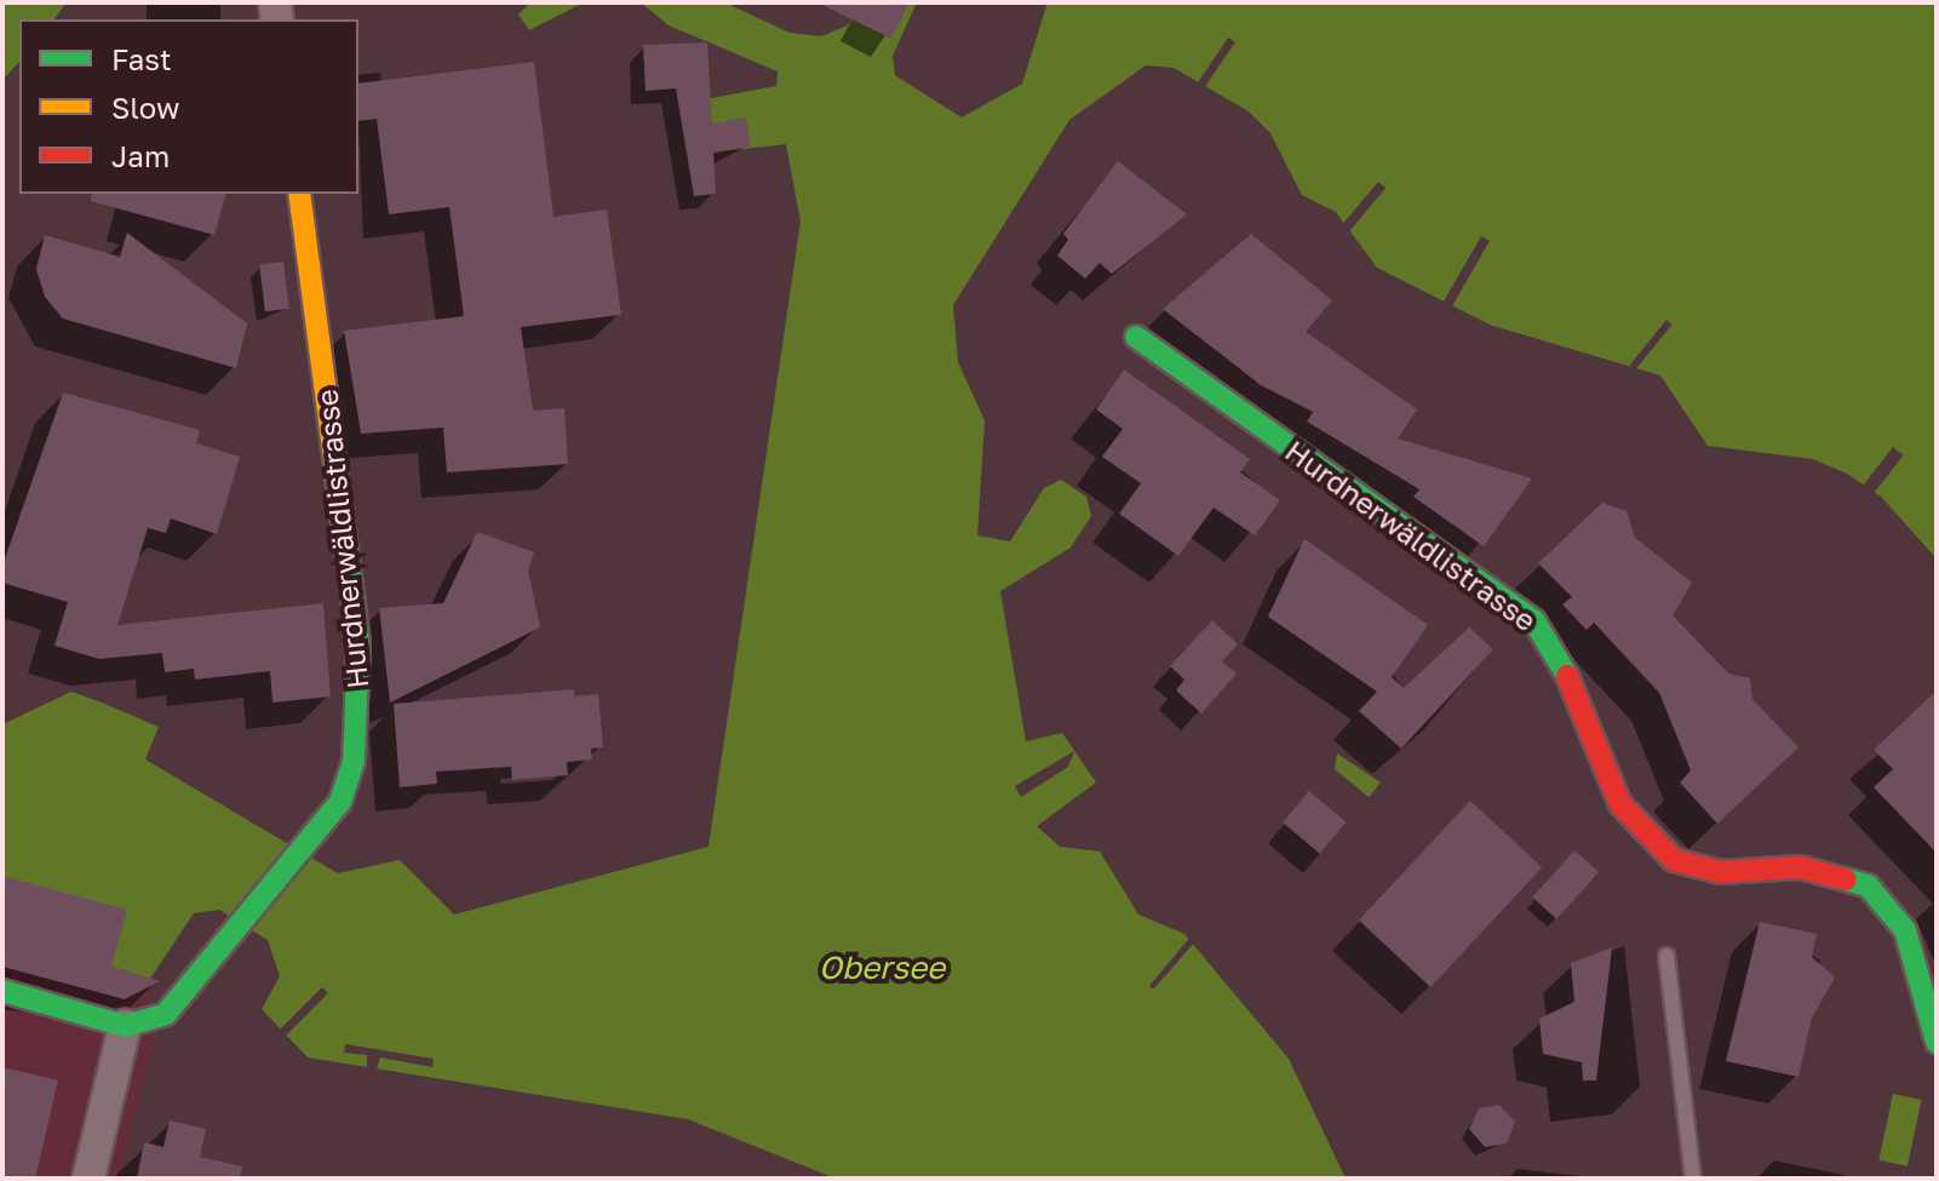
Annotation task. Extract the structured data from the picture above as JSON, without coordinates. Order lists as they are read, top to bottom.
{
  "streets": {
    "street": ["Hurdnerwäldlistrasse"]
  },
  "water": ["Obersee"],
  "legend": ["Fast", "Slow", "Jam"]
}
